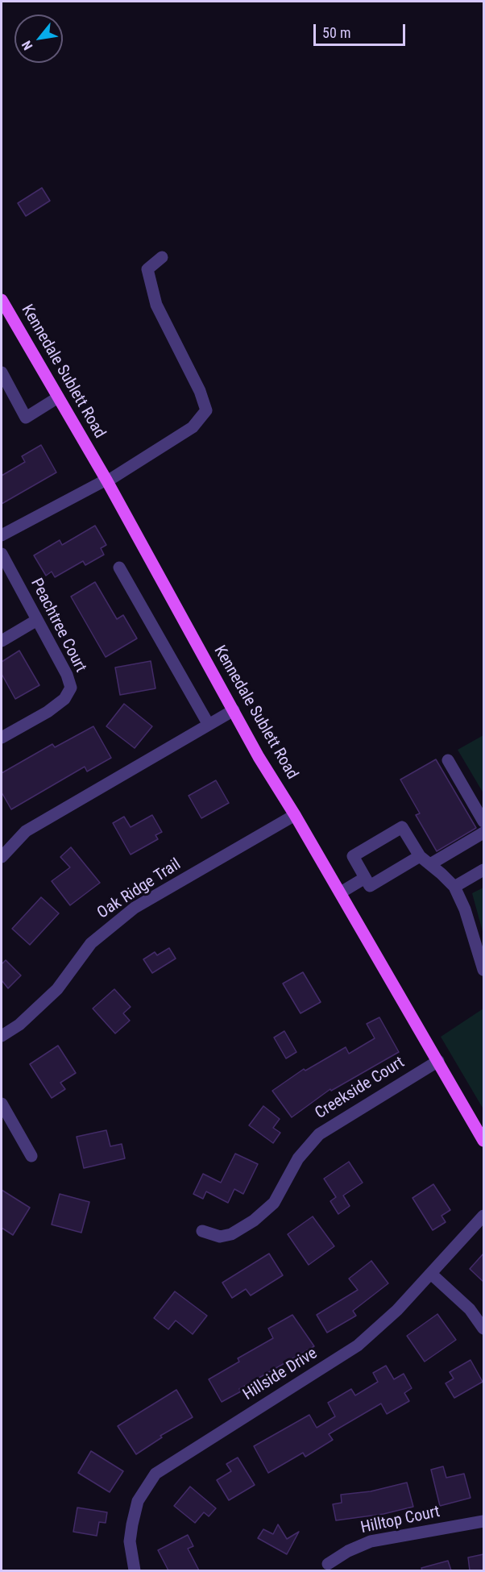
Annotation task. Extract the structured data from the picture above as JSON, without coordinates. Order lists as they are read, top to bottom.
{
  "streets": {
    "main road": ["Kennedale Sublett Road"],
    "street": [
      "Peachtree Court",
      "Oak Ridge Trail",
      "Creekside Court",
      "Hillside Drive",
      "Hilltop Court"
    ]
  },
  "crossings": [
    ["Kennedale Sublett Road", "Oak Ridge Trail"],
    ["Kennedale Sublett Road", "Creekside Court"]
  ],
  "scale_bar": "50 m",
  "north": "bottom left"
}
